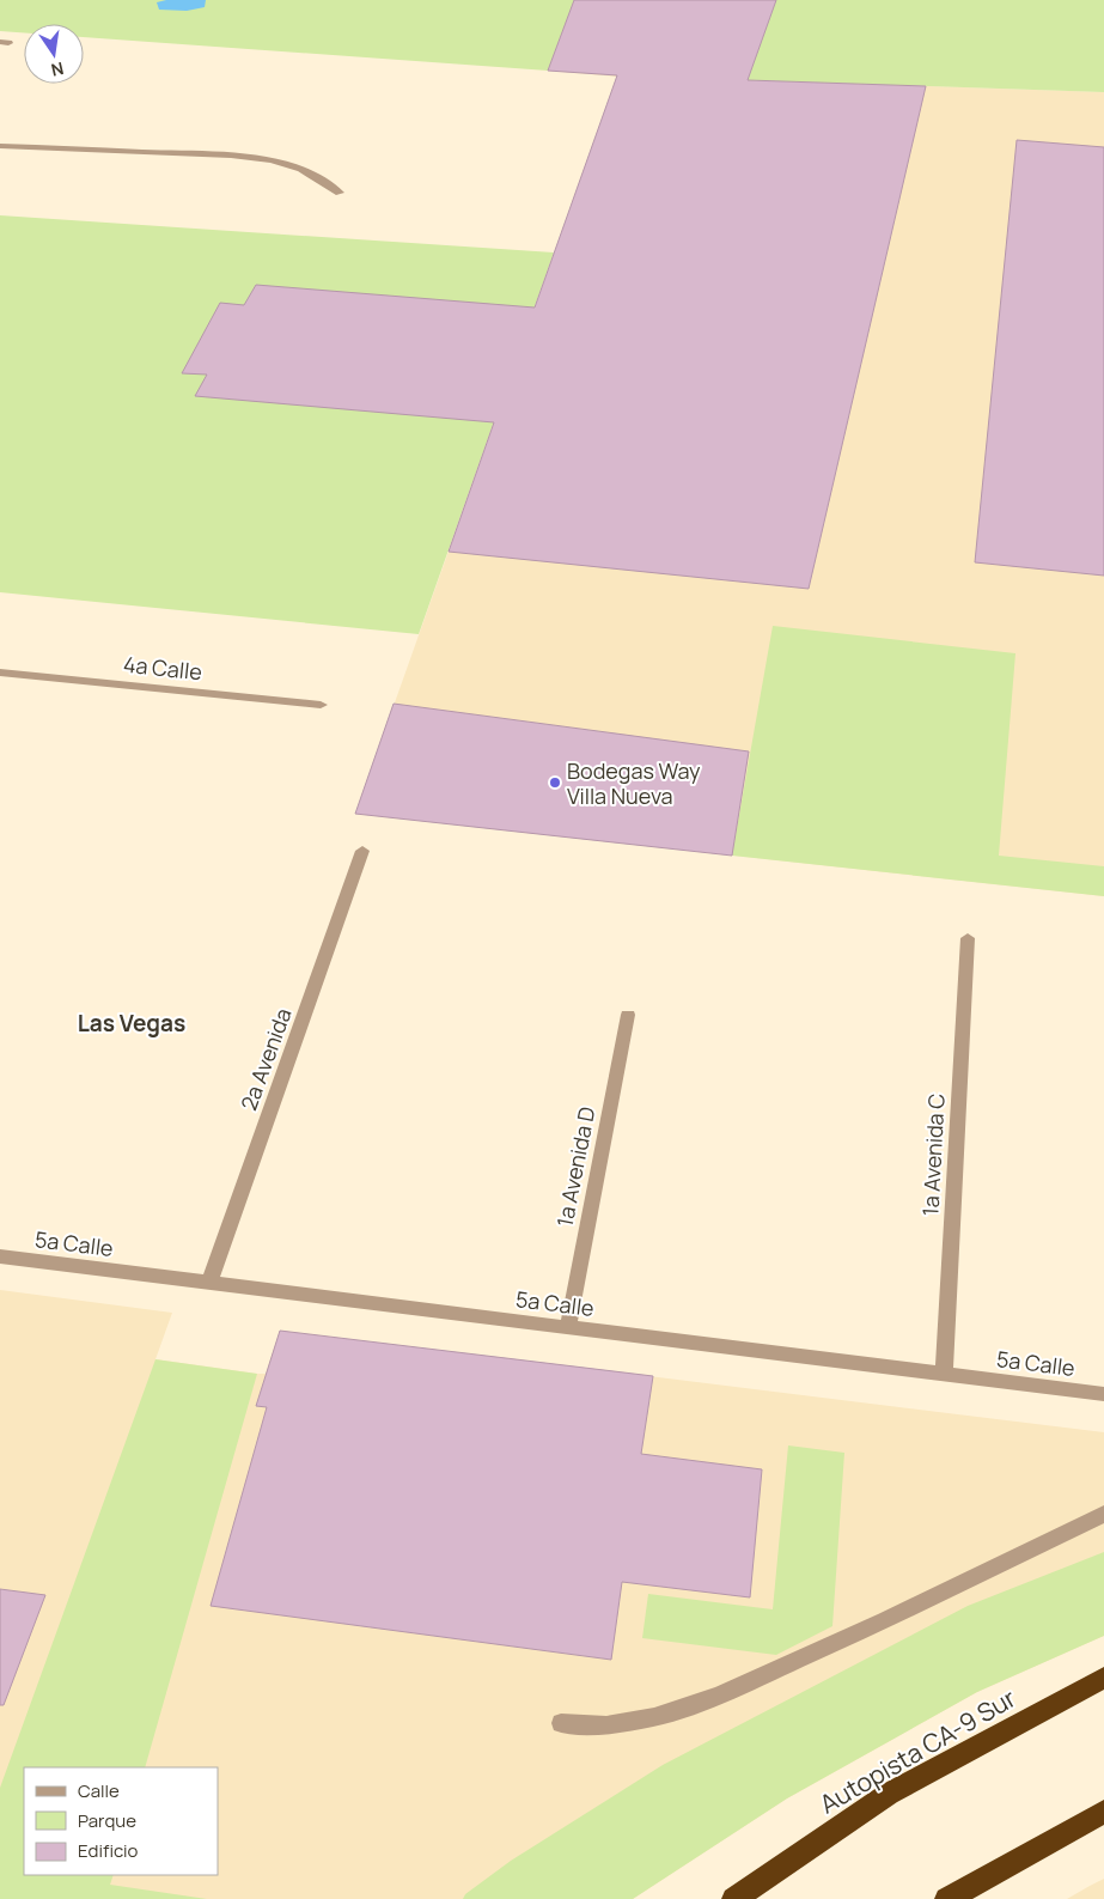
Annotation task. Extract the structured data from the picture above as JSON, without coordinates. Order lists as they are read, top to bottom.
{
  "streets": {
    "highway": ["Autopista CA-9 Sur"],
    "street": [
      "4a Calle",
      "2a Avenida",
      "1a Avenida C",
      "1a Avenida D",
      "5a Calle"
    ]
  },
  "crossings": [
    ["2a Avenida", "5a Calle"],
    ["1a Avenida C", "5a Calle"],
    ["1a Avenida D", "5a Calle"]
  ],
  "districts": ["Las Vegas"],
  "places": ["Bodegas Way Villa Nueva"],
  "legend": ["Calle", "Parque", "Edificio"],
  "north": "bottom"
}
